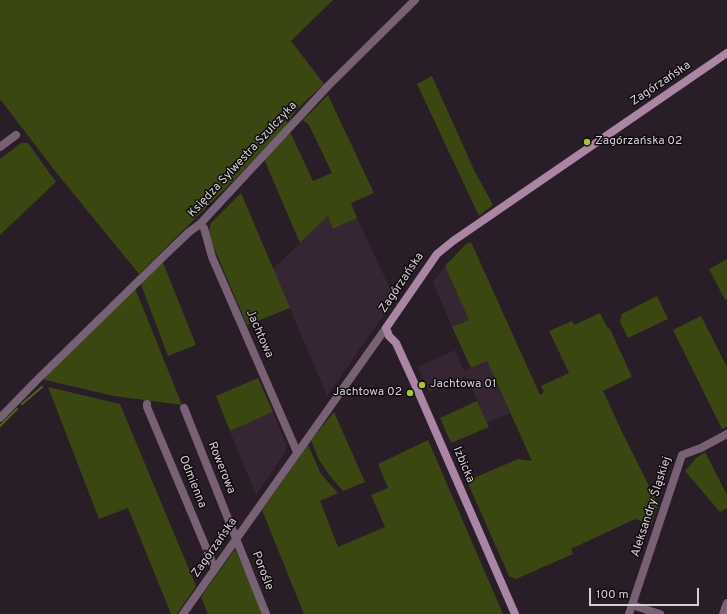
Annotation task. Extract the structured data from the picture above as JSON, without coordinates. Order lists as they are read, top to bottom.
{
  "streets": {
    "street": [
      "Zagórzańska",
      "Księdza Sylwestra Szulczyka",
      "Jachtowa",
      "Izbicka",
      "Rowerowa",
      "Odmienna",
      "Aleksandry Śląskiej",
      "Porośle"
    ]
  },
  "crossings": [
    ["Zagórzańska", "Jachtowa"],
    ["Zagórzańska", "Izbicka"],
    ["Zagórzańska", "Rowerowa"],
    ["Zagórzańska", "Odmienna"],
    ["Zagórzańska", "Porośle"],
    ["Księdza Sylwestra Szulczyka", "Jachtowa"],
    ["Rowerowa", "Porośle"]
  ],
  "places": ["Zagórzańska 02", "Jachtowa 01", "Jachtowa 02"],
  "scale_bar": "100 m"
}
